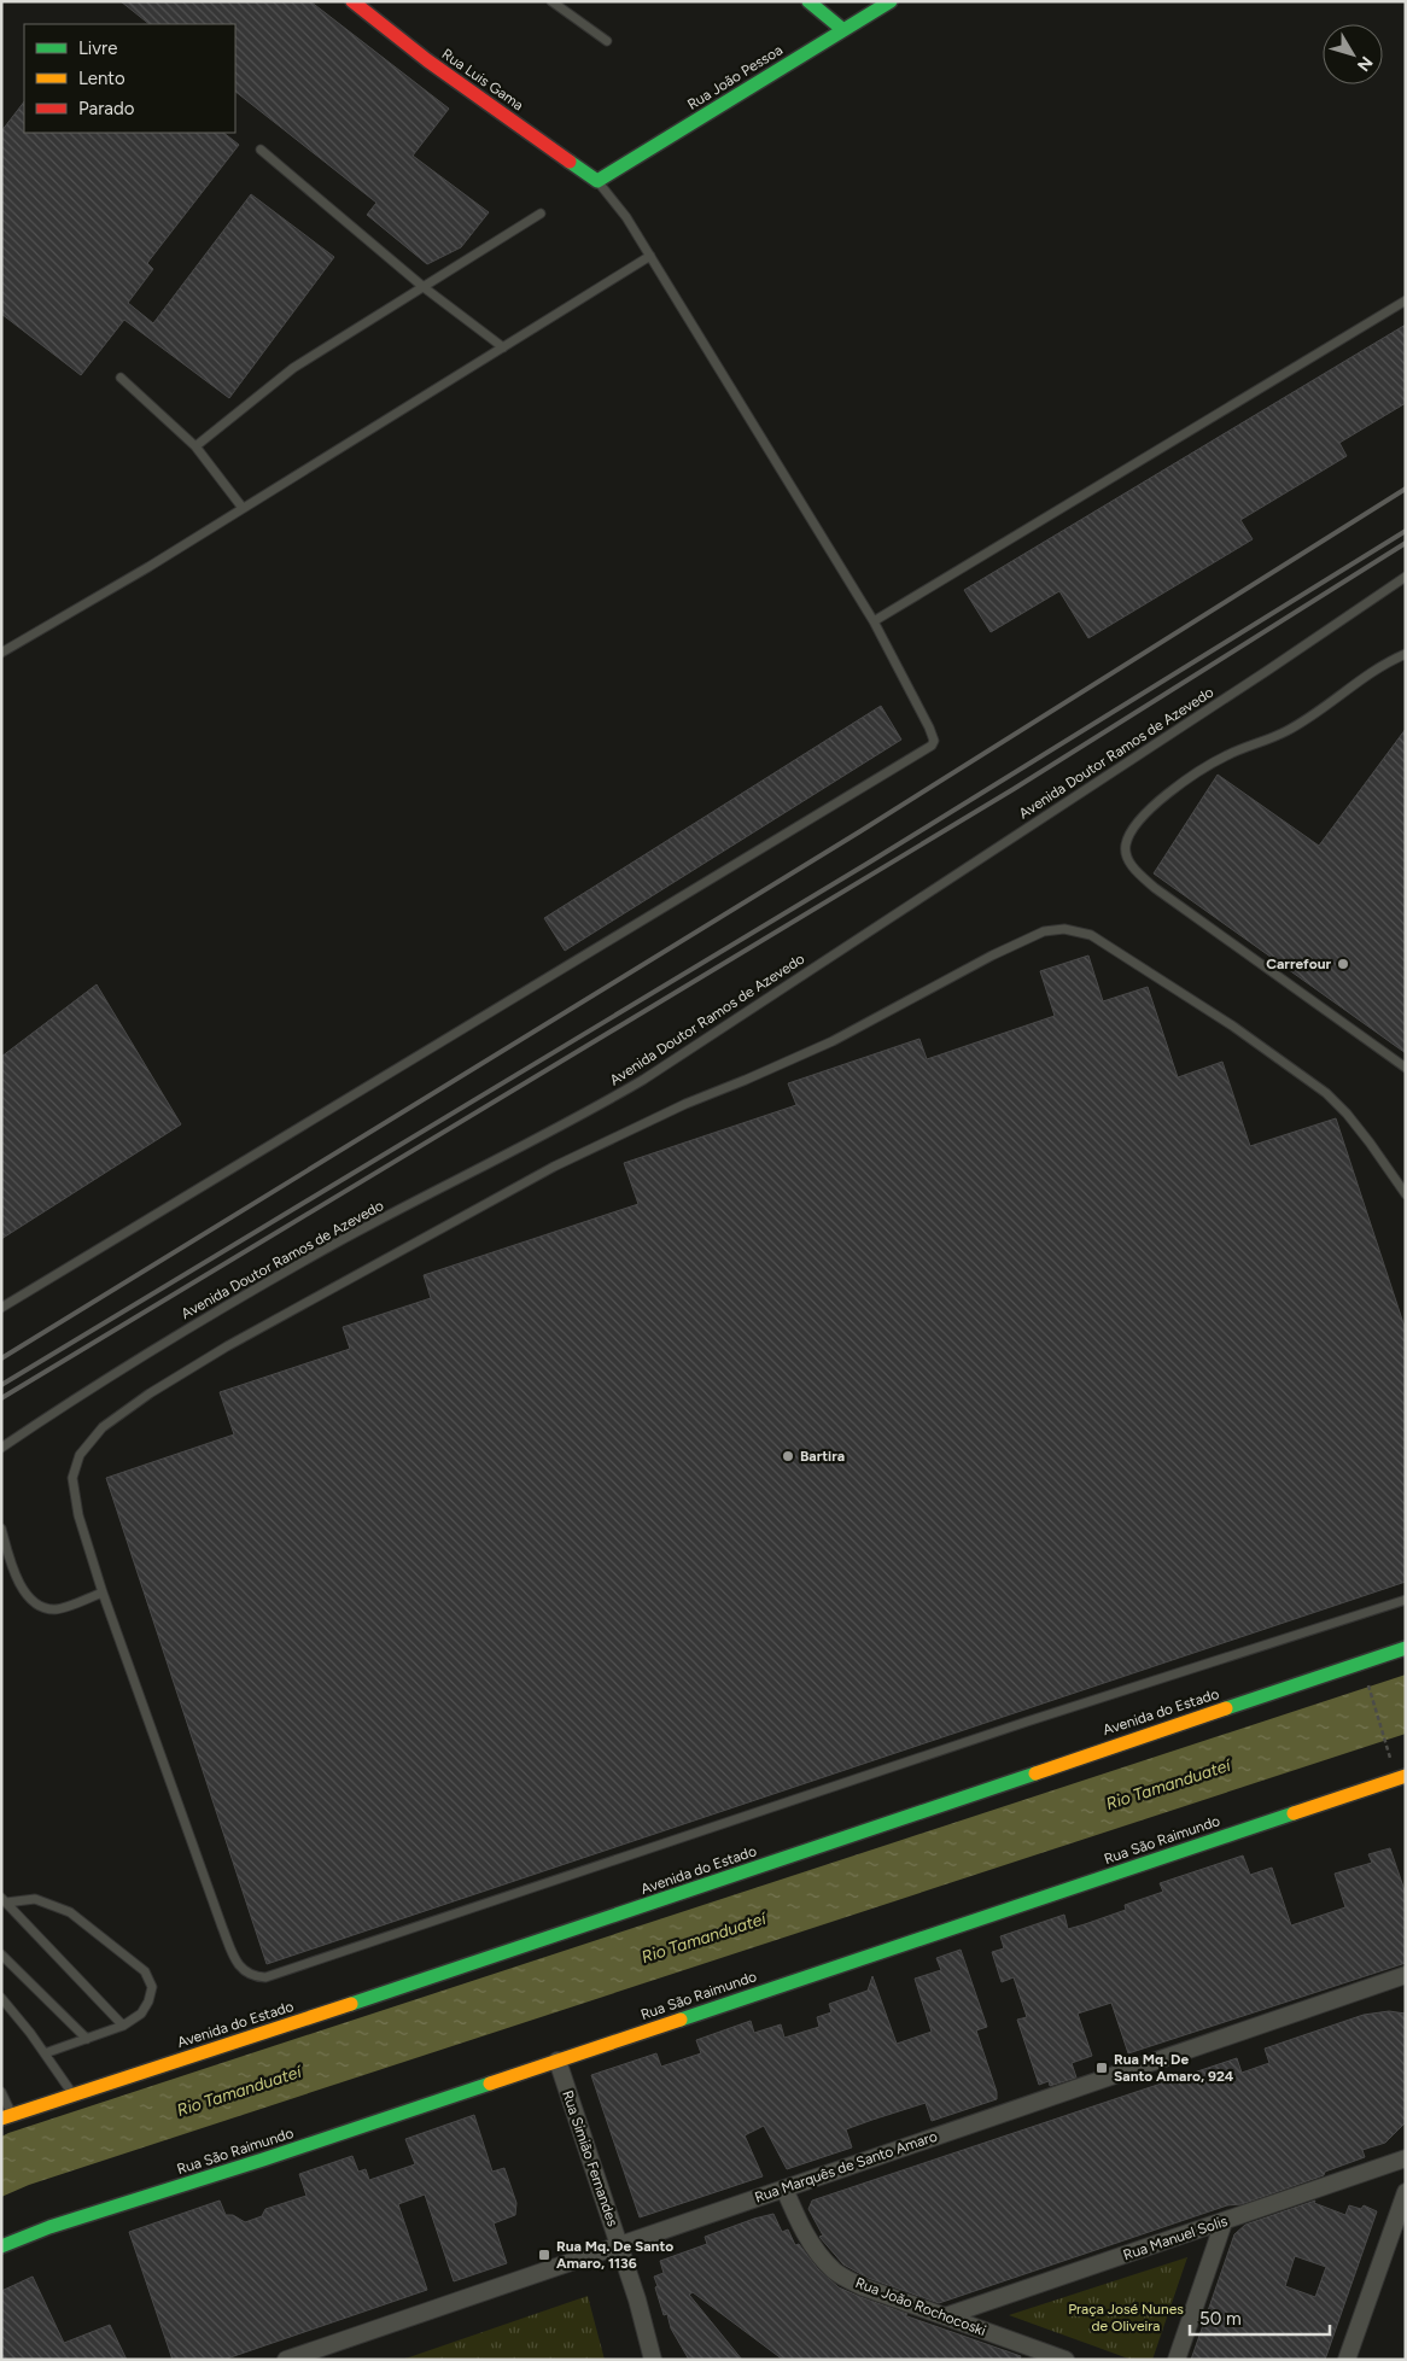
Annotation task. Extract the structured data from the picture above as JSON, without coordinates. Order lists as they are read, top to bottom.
{
  "streets": {
    "main road": [
      "Rua João Pessoa",
      "Rua Luis Gama",
      "Avenida do Estado",
      "Rua São Raimundo"
    ],
    "street": [
      "Rua Simião Fernandes",
      "Rua Marquês de Santo Amaro",
      "Rua Manuel Solis",
      "Rua João Rochocoski"
    ],
    "lane": ["Avenida Doutor Ramos de Azevedo"]
  },
  "crossings": [
    ["Rua João Pessoa", "Rua Luis Gama"],
    ["Rua São Raimundo", "Rua Simião Fernandes"],
    ["Rua Simião Fernandes", "Rua Marquês de Santo Amaro"],
    ["Rua Marquês de Santo Amaro", "Rua João Rochocoski"],
    ["Rua Manuel Solis", "Rua João Rochocoski"]
  ],
  "water": ["Rio Tamanduateí"],
  "parks": ["Praça José Nunes de Oliveira"],
  "places": {
    "other": ["Carrefour", "Bartira"],
    "transit": ["Rua Mq. De Santo Amaro, 924", "Rua Mq. De Santo Amaro, 1136"]
  },
  "legend": ["Livre", "Lento", "Parado"],
  "scale_bar": "50 m",
  "north": "bottom right"
}
